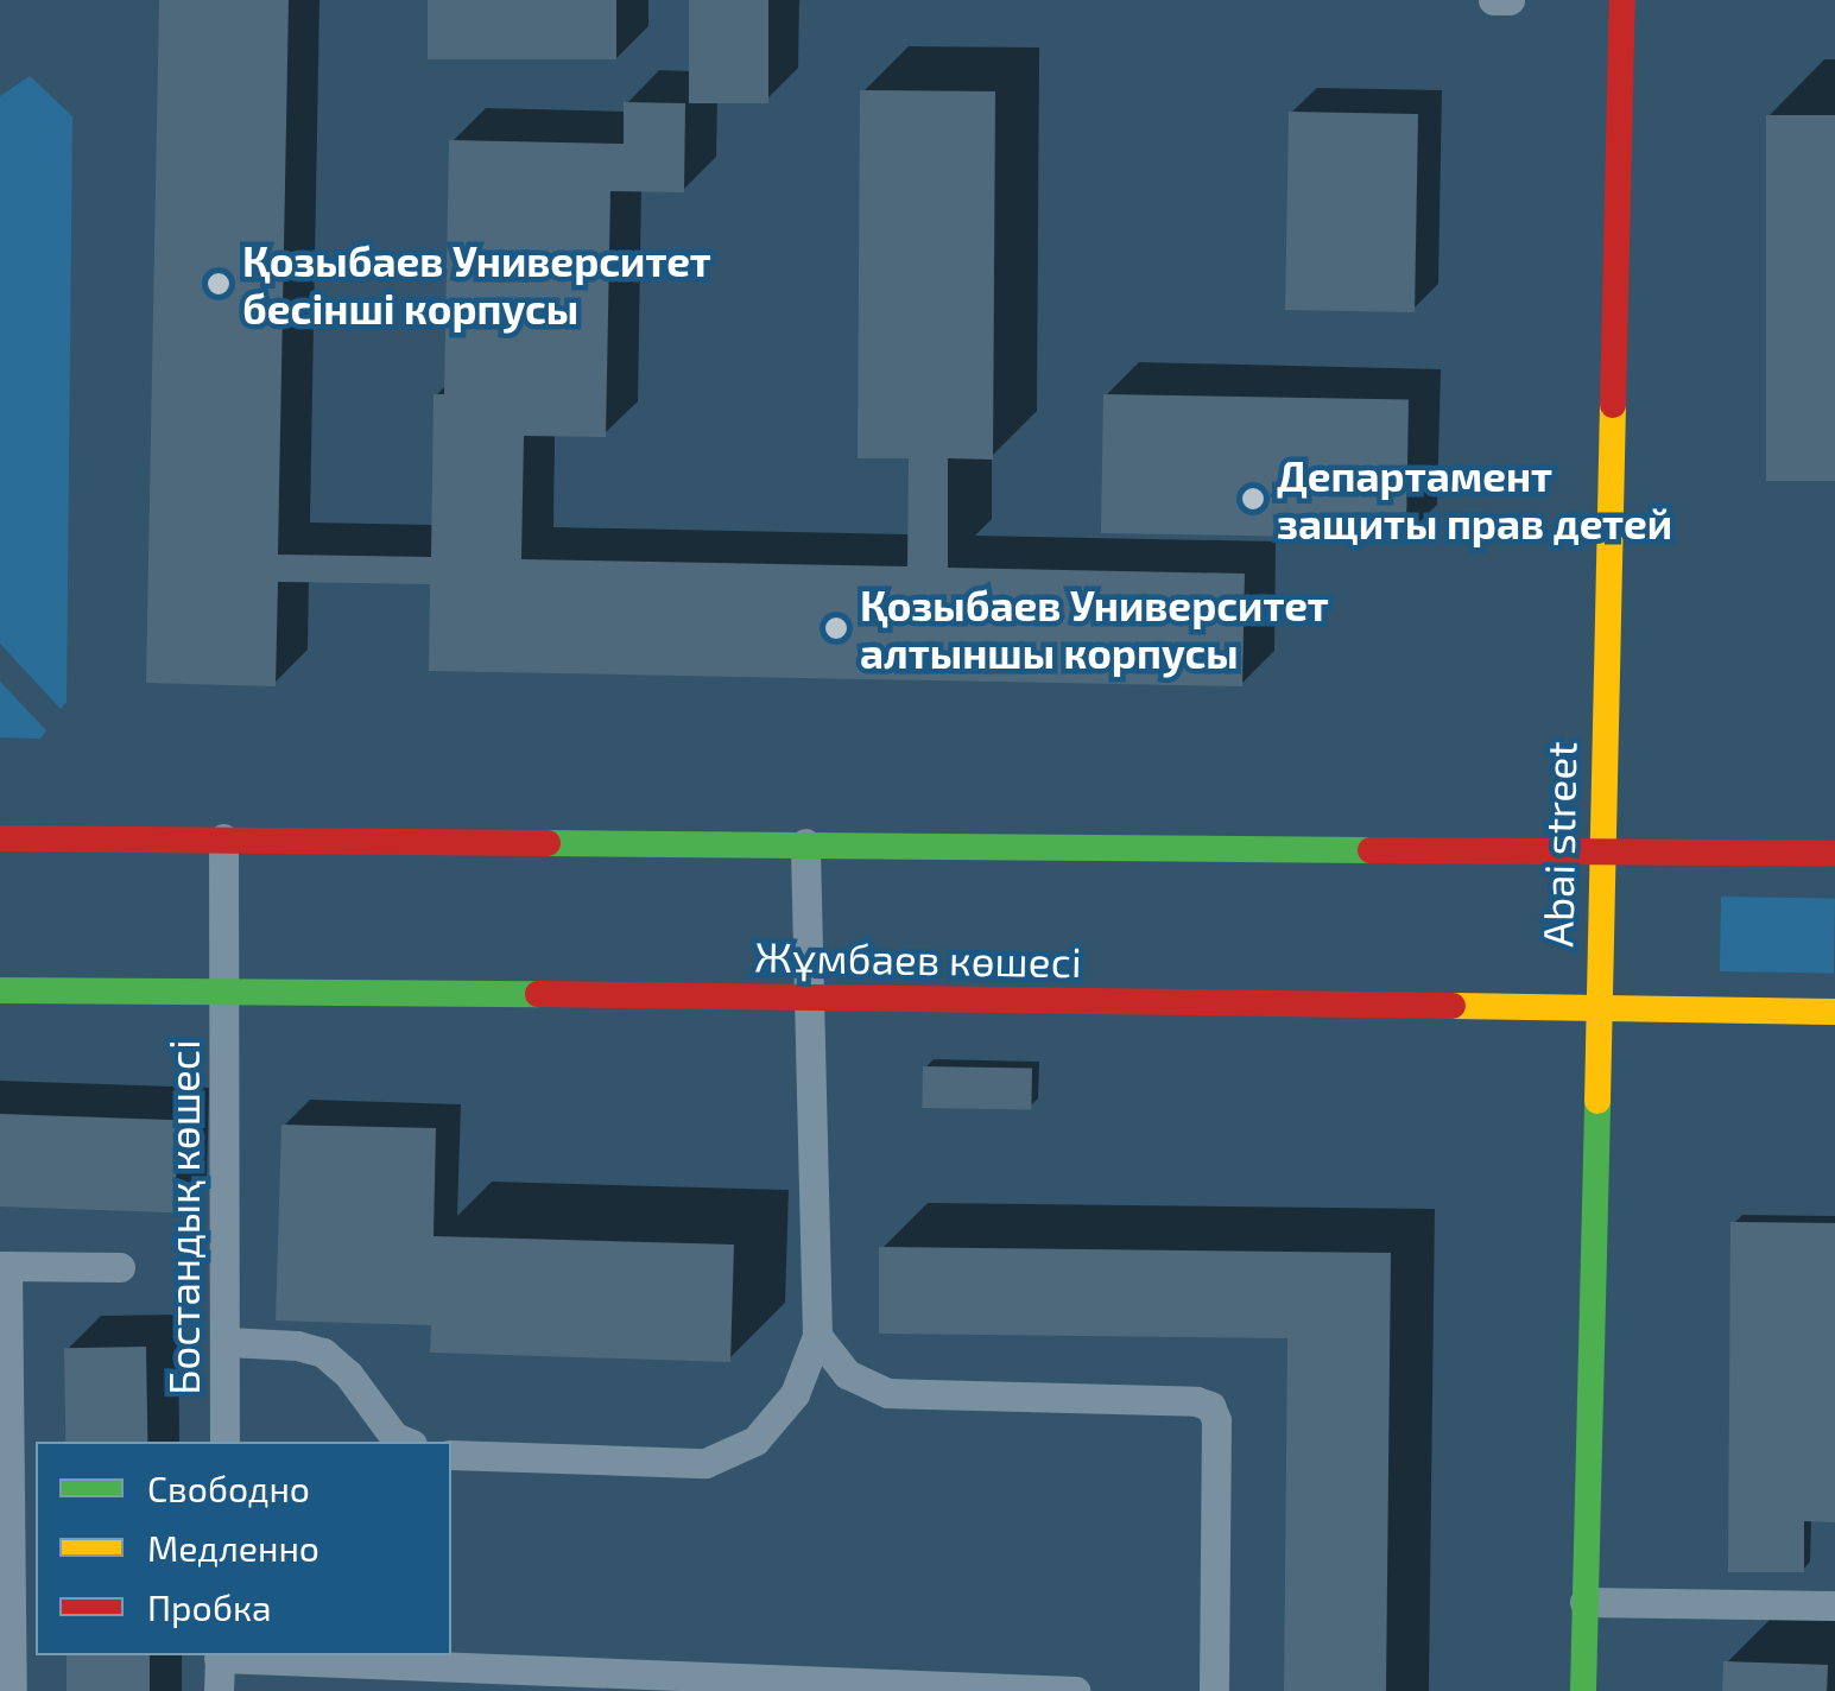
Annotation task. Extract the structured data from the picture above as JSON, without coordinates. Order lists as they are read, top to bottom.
{
  "streets": {
    "main road": ["Abai street", "Жұмбаев көшесі"],
    "lane": ["Бостандық көшесі"]
  },
  "crossings": [
    ["Abai street", "Жұмбаев көшесі"],
    ["Жұмбаев көшесі", "Бостандық көшесі"]
  ],
  "places": ["Қозыбаев Университет бесінші корпусы", "Департамент защиты прав детей", "Қозыбаев Университет алтыншы корпусы"],
  "legend": ["Свободно", "Медленно", "Пробка"]
}
